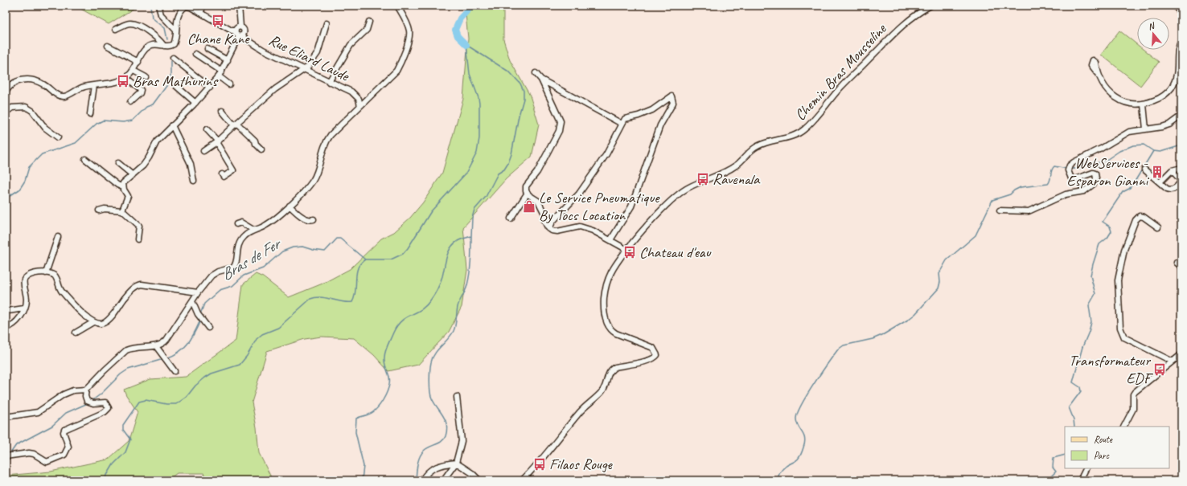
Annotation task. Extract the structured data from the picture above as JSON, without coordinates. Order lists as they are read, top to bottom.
{
  "streets": {
    "street": ["Rue Eliard Laude", "Chemin Bras Mousseline"]
  },
  "water": ["Bras de Fer"],
  "places": {
    "bus stop": [
      "Chane Kane",
      "Bras Mathurins",
      "Ravenala",
      "Chateau d'eau",
      "Transformateur EDF",
      "Filaos Rouge"
    ],
    "building": ["WebServices - Esparon Gianni"],
    "shop": ["Le Service Pneumatique By Tocs Location"]
  },
  "legend": ["Route", "Parc"],
  "north": "top"
}
